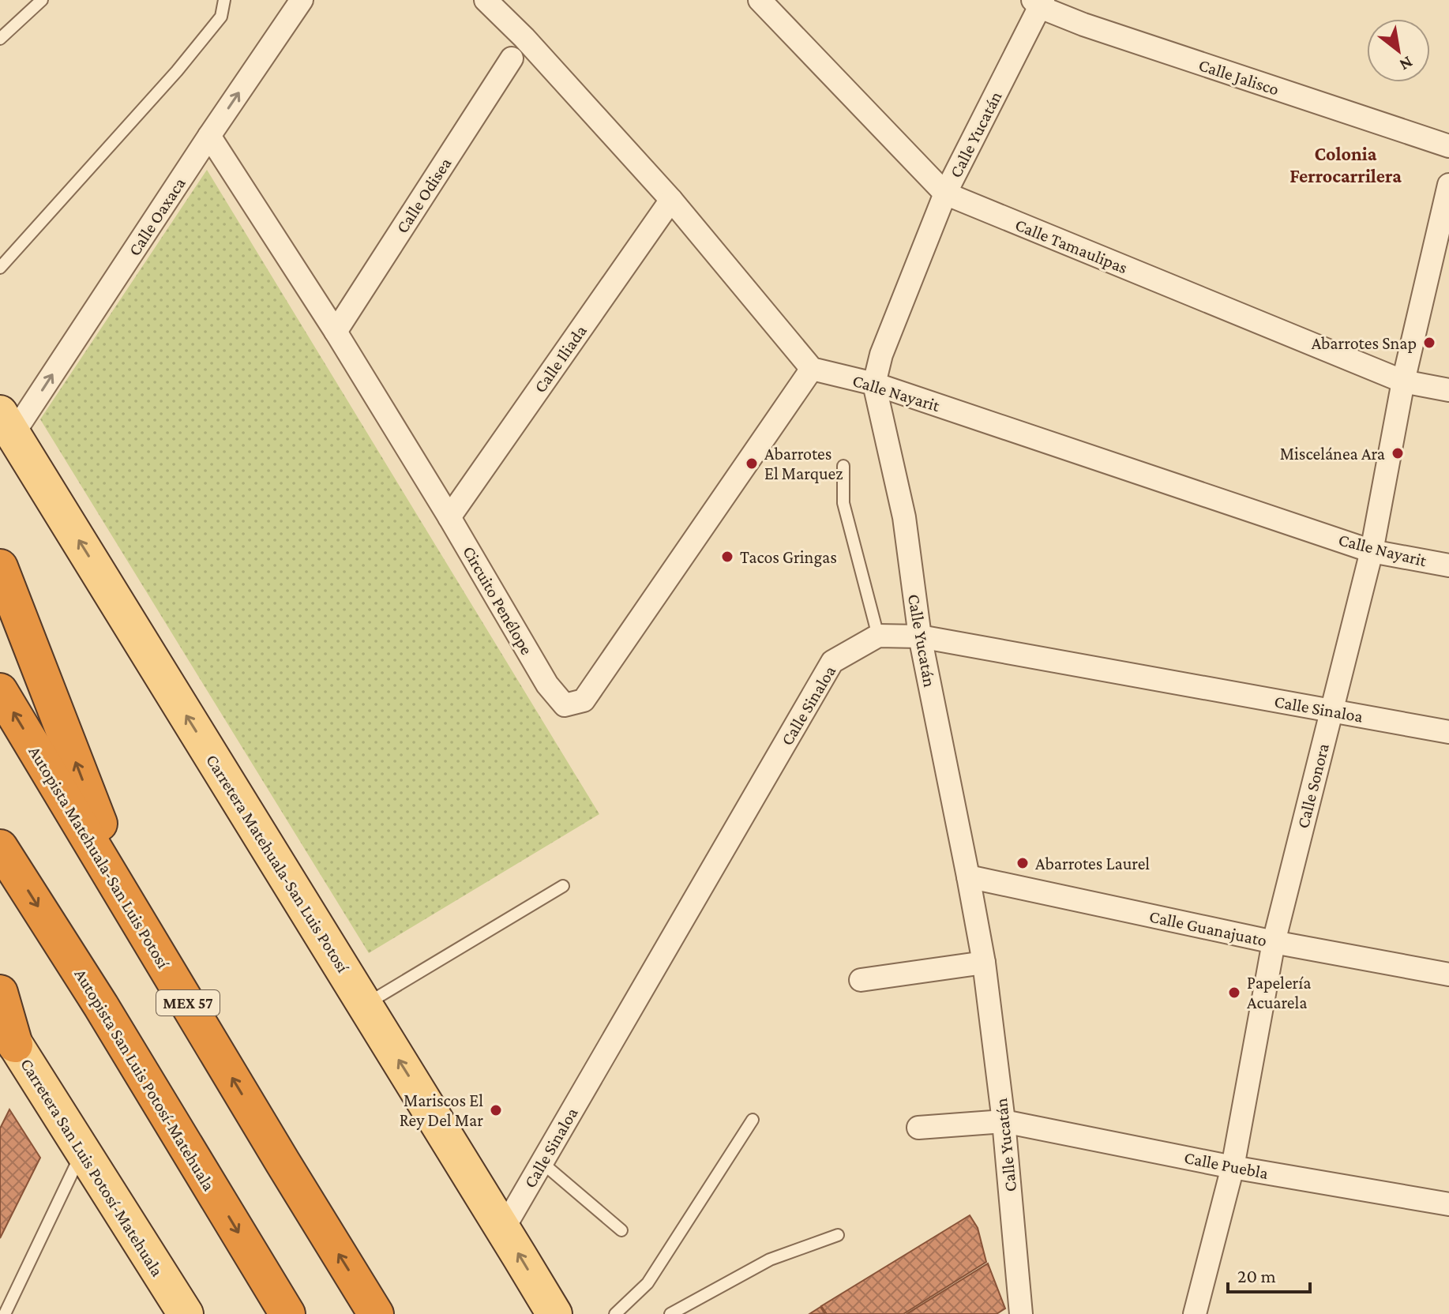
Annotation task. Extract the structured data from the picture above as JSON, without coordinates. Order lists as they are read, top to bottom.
{
  "streets": {
    "highway": ["Autopista Matehuala-San Luis Potosí", "MEX 57", "Autopista San Luis Potosí-Matehuala"],
    "main road": ["Carretera Matehuala-San Luis Potosí", "Carretera San Luis Potosí-Matehuala"],
    "street": [
      "Calle Jalisco",
      "Calle Yucatán",
      "Calle Odisea",
      "Calle Oaxaca",
      "Calle Tamaulipas",
      "Calle Iliada",
      "Calle Nayarit",
      "Circuito Penélope",
      "Calle Sinaloa",
      "Calle Sonora",
      "Calle Guanajuato",
      "Calle Puebla"
    ]
  },
  "crossings": [
    ["Calle Jalisco", "Calle Yucatán"],
    ["Calle Yucatán", "Calle Tamaulipas"],
    ["Calle Yucatán", "Calle Nayarit"],
    ["Calle Yucatán", "Calle Sinaloa"],
    ["Calle Yucatán", "Calle Guanajuato"],
    ["Calle Yucatán", "Calle Puebla"],
    ["Calle Odisea", "Circuito Penélope"],
    ["Calle Oaxaca", "Circuito Penélope"],
    ["Calle Oaxaca", "Carretera Matehuala-San Luis Potosí"],
    ["Calle Tamaulipas", "Calle Sonora"],
    ["Calle Iliada", "Circuito Penélope"],
    ["Calle Nayarit", "Circuito Penélope"],
    ["Calle Nayarit", "Calle Sonora"],
    ["Calle Sinaloa", "Calle Sonora"],
    ["Calle Sinaloa", "Carretera Matehuala-San Luis Potosí"],
    ["Calle Sonora", "Calle Guanajuato"],
    ["Calle Sonora", "Calle Puebla"]
  ],
  "one_way": ["Calle Oaxaca", "Carretera Matehuala-San Luis Potosí"],
  "districts": ["Colonia Ferrocarrilera"],
  "places": [
    "Abarrotes Snap",
    "Miscelánea Ara",
    "Abarrotes El Marquez",
    "Tacos Gringas",
    "Abarrotes Laurel",
    "Papelería Acuarela",
    "Mariscos El Rey Del Mar"
  ],
  "scale_bar": "20 m",
  "north": "bottom right"
}
